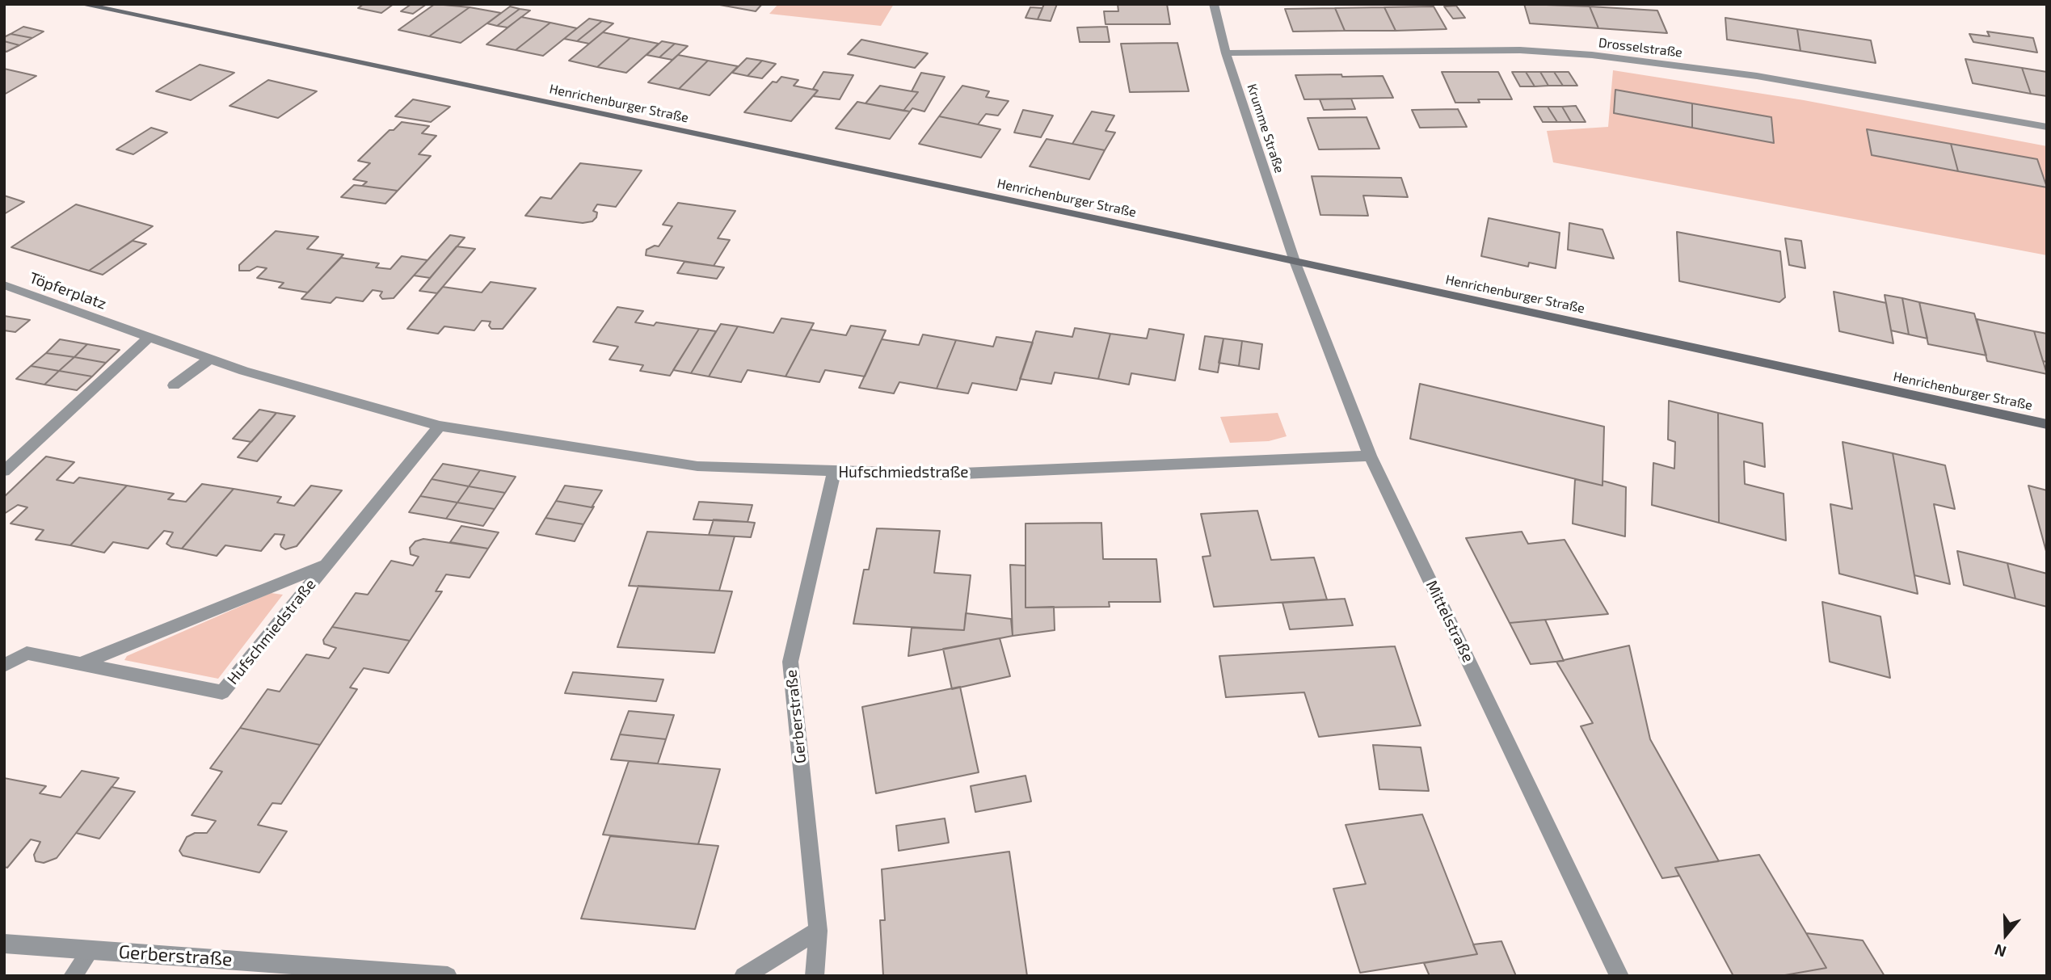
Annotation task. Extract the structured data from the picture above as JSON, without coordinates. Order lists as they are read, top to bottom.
{
  "streets": {
    "main road": ["Henrichenburger Straße"],
    "street": [
      "Drosselstraße",
      "Krumme Straße",
      "Töpferplatz",
      "Hufschmiedstraße",
      "Mittelstraße",
      "Gerberstraße"
    ]
  },
  "crossings": [
    ["Drosselstraße", "Krumme Straße"],
    ["Henrichenburger Straße", "Krumme Straße"],
    ["Henrichenburger Straße", "Mittelstraße"],
    ["Krumme Straße", "Mittelstraße"],
    ["Töpferplatz", "Hufschmiedstraße"],
    ["Hufschmiedstraße", "Mittelstraße"],
    ["Hufschmiedstraße", "Gerberstraße"]
  ],
  "north": "bottom"
}
